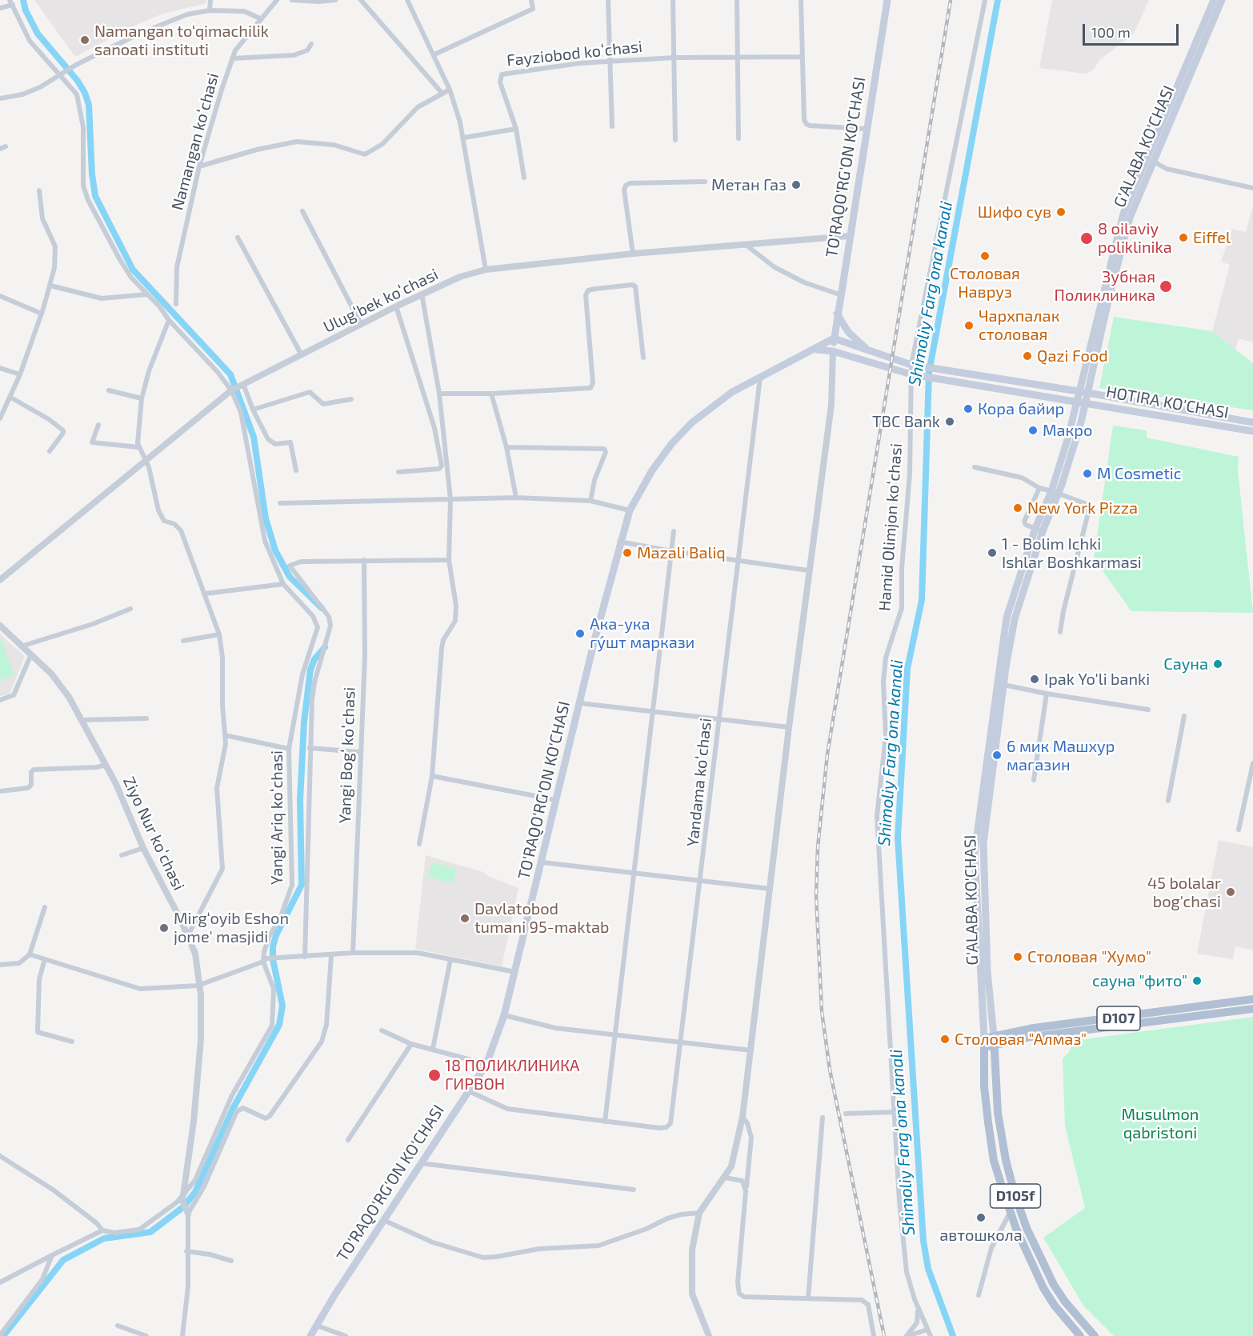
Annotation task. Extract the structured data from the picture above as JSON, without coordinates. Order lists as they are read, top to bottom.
{
  "streets": {
    "main road": [
      "G'ALABA KO'CHASI",
      "TO'RAQO'RG'ON KO'CHASI",
      "HOTIRA KO'CHASI",
      "D107",
      "D105f"
    ],
    "street": [
      "Fayziobod koʻchasi",
      "Namangan koʻchasi",
      "Ulugʻbek koʻchasi",
      "Hamid Olimjon koʻchasi",
      "Yangi Bogʻ koʻchasi",
      "Yandama koʻchasi",
      "Yangi Ariq koʻchasi",
      "Ziyo Nur koʻchasi"
    ]
  },
  "crossings": [
    ["G'ALABA KO'CHASI", "HOTIRA KO'CHASI"],
    ["G'ALABA KO'CHASI", "D107"],
    ["G'ALABA KO'CHASI", "D105f"],
    ["TO'RAQO'RG'ON KO'CHASI", "Ulugʻbek koʻchasi"],
    ["TO'RAQO'RG'ON KO'CHASI", "HOTIRA KO'CHASI"],
    ["TO'RAQO'RG'ON KO'CHASI", "Yandama koʻchasi"],
    ["Ulugʻbek koʻchasi", "Yangi Ariq koʻchasi"],
    ["HOTIRA KO'CHASI", "Hamid Olimjon koʻchasi"],
    ["HOTIRA KO'CHASI", "D105f"]
  ],
  "water": ["Shimoliy Fargʻona kanali"],
  "parks": ["Musulmon qabristoni"],
  "places": [
    "Namangan to‘qimachilik sanoati instituti",
    "Метан Газ",
    "Шифо сув",
    "Eiffel",
    "8 oilaviy poliklinika",
    "Столовая Навруз",
    "Зубная Поликлиника",
    "Чархпалак столовая",
    "Qazi Food",
    "Кора байир",
    "TBC Bank",
    "Макро",
    "M Cosmetic",
    "New York Pizza",
    "Mazali Baliq",
    "1 - Bolim Ichki Ishlar Boshkarmasi",
    "Ака-ука гу́шт маркази",
    "Сауна",
    "Ipak Yo'li banki",
    "6 мик Машхур магазин",
    "45 bolalar bog'chasi",
    "Davlatobod tumani 95-maktab",
    "Mirg‘oyib Eshon jome' masjidi",
    "Столовая \"Хумо\"",
    "сауна \"фито\"",
    "Столовая \"Алмаз\"",
    "18 ПОЛИКЛИНИКА ГИРВОН",
    "автошкола"
  ],
  "scale_bar": "100 m"
}
